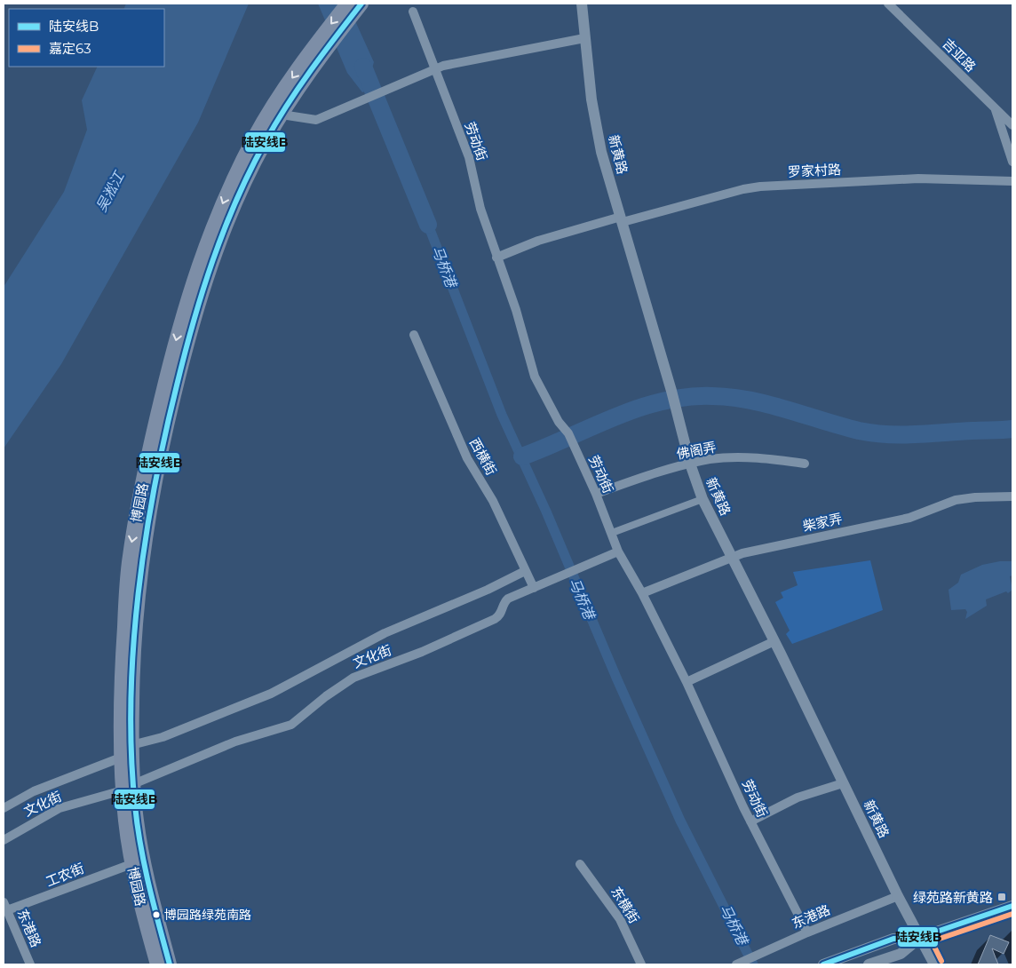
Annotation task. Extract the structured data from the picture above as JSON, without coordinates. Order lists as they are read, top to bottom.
{
  "streets": {
    "main road": ["博园路"],
    "street": [
      "吉亚路",
      "劳动街",
      "新黄路",
      "罗家村路",
      "佛阁弄",
      "西横街",
      "柴家弄",
      "文化街",
      "工农街",
      "东横街",
      "东港路"
    ]
  },
  "crossings": [
    ["劳动街", "罗家村路"],
    ["劳动街", "佛阁弄"],
    ["劳动街", "柴家弄"],
    ["劳动街", "文化街"],
    ["劳动街", "东港路"],
    ["新黄路", "罗家村路"],
    ["新黄路", "佛阁弄"],
    ["新黄路", "柴家弄"],
    ["新黄路", "东港路"],
    ["西横街", "文化街"],
    ["博园路", "文化街"],
    ["博园路", "工农街"],
    ["工农街", "东港路"]
  ],
  "water": ["吴淞江", "马桥港"],
  "places": {
    "transit": ["绿苑路新黄路"],
    "other": ["博园路绿苑南路"]
  },
  "lines": ["transit line 陆安线B", "transit line 嘉定63"],
  "legend": ["陆安线B", "嘉定63"]
}
